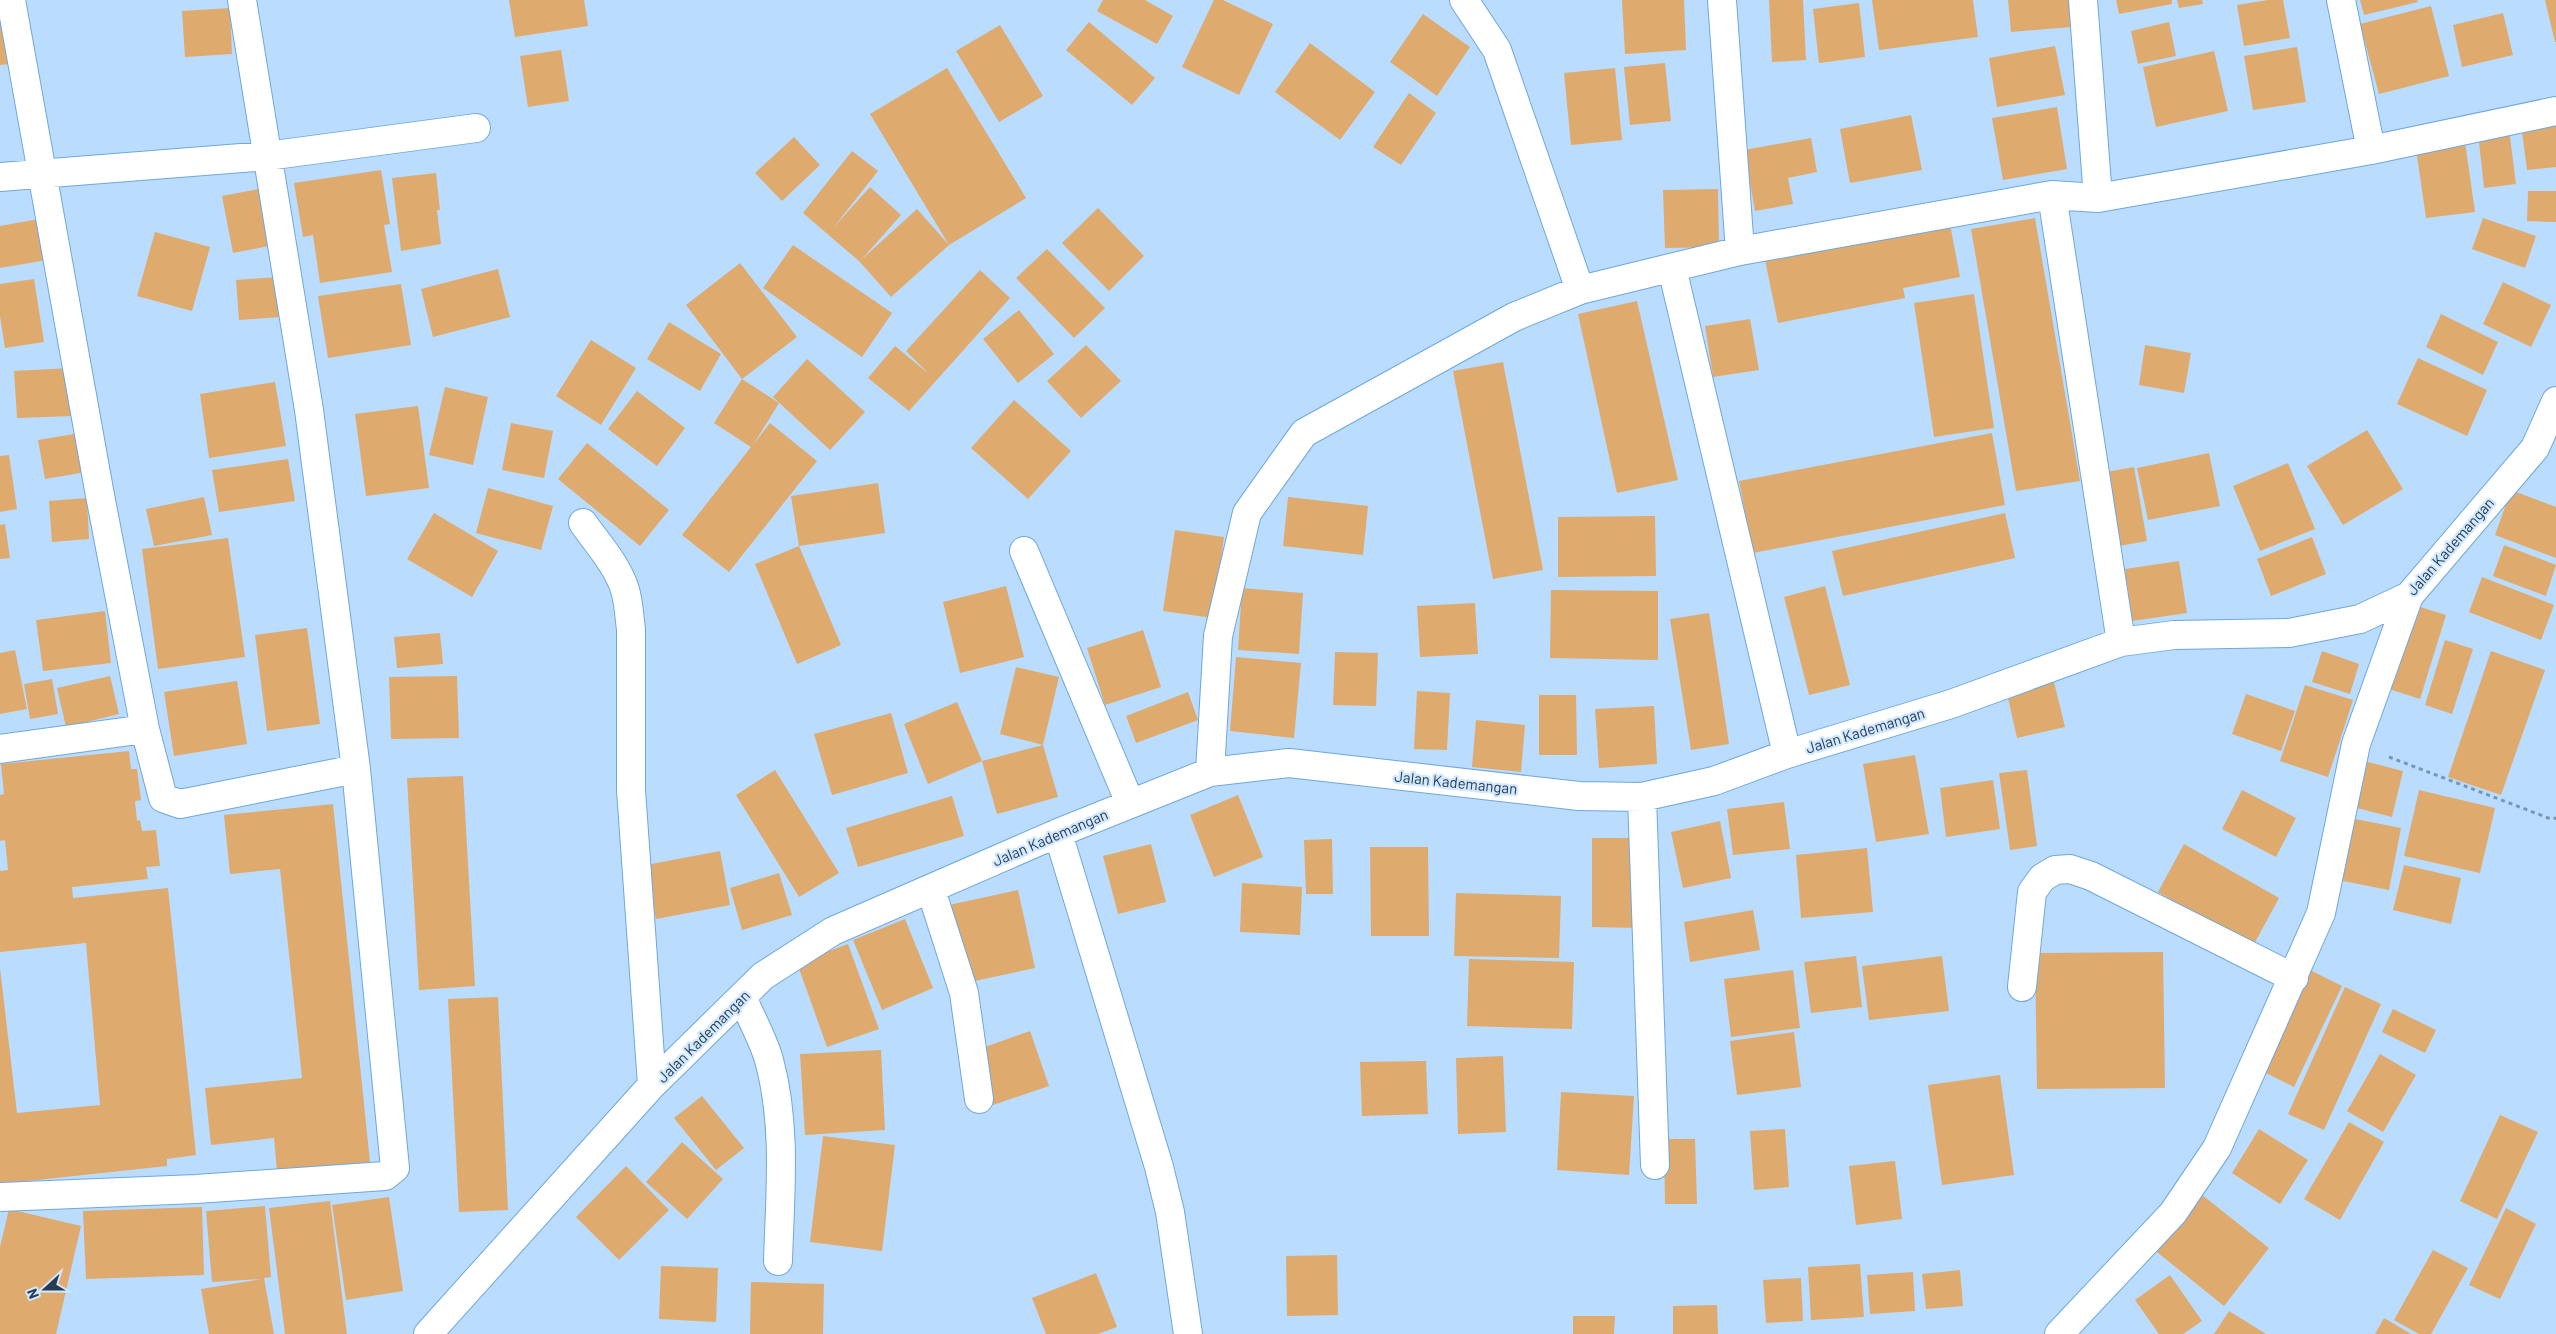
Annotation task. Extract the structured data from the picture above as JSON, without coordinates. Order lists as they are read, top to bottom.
{
  "streets": {
    "street": ["Jalan Kademangan"]
  },
  "north": "left"
}
